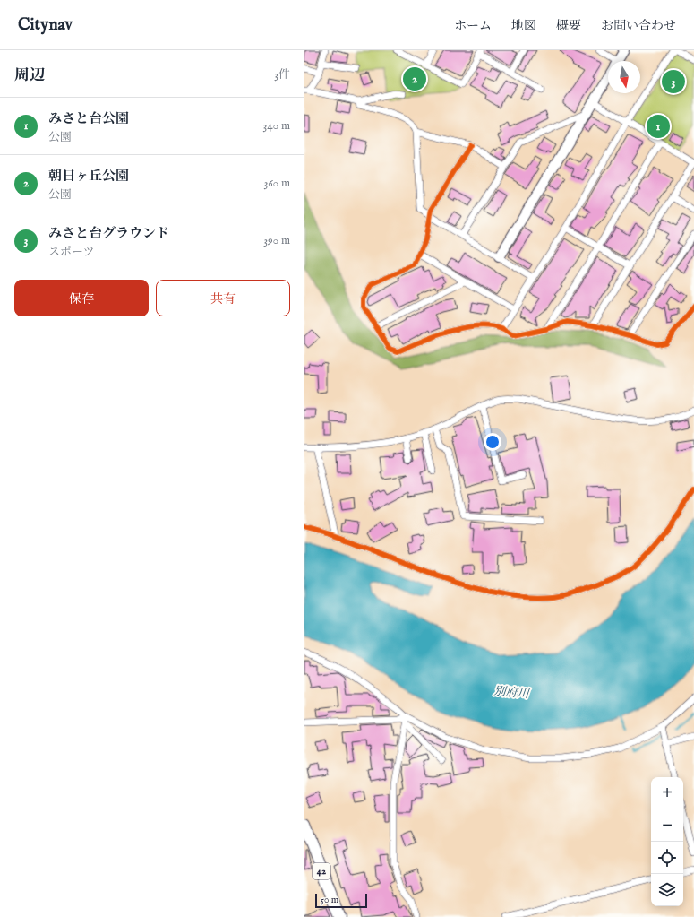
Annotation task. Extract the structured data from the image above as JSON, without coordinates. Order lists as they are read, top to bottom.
{
  "streets": {
    "main road": ["42"]
  },
  "water": ["別府川"],
  "scale_bar": "50 m",
  "north": "bottom",
  "page": {
    "header": "Citynav",
    "nav": [
      "ホーム",
      "地図",
      "概要",
      "お問い合わせ"
    ],
    "heading": ["周辺", "3件"],
    "pins": ["2", "3", "1"],
    "list": [
      {
        "mark": "1",
        "name": "みさと台公園",
        "note": "公園",
        "value": "340 m"
      },
      {
        "mark": "2",
        "name": "朝日ヶ丘公園",
        "note": "公園",
        "value": "360 m"
      },
      {
        "mark": "3",
        "name": "みさと台グラウンド",
        "note": "スポーツ",
        "value": "390 m"
      }
    ],
    "buttons": ["保存", "共有"],
    "map_buttons": ["+", "−"],
    "scale": "50 m"
  }
}
